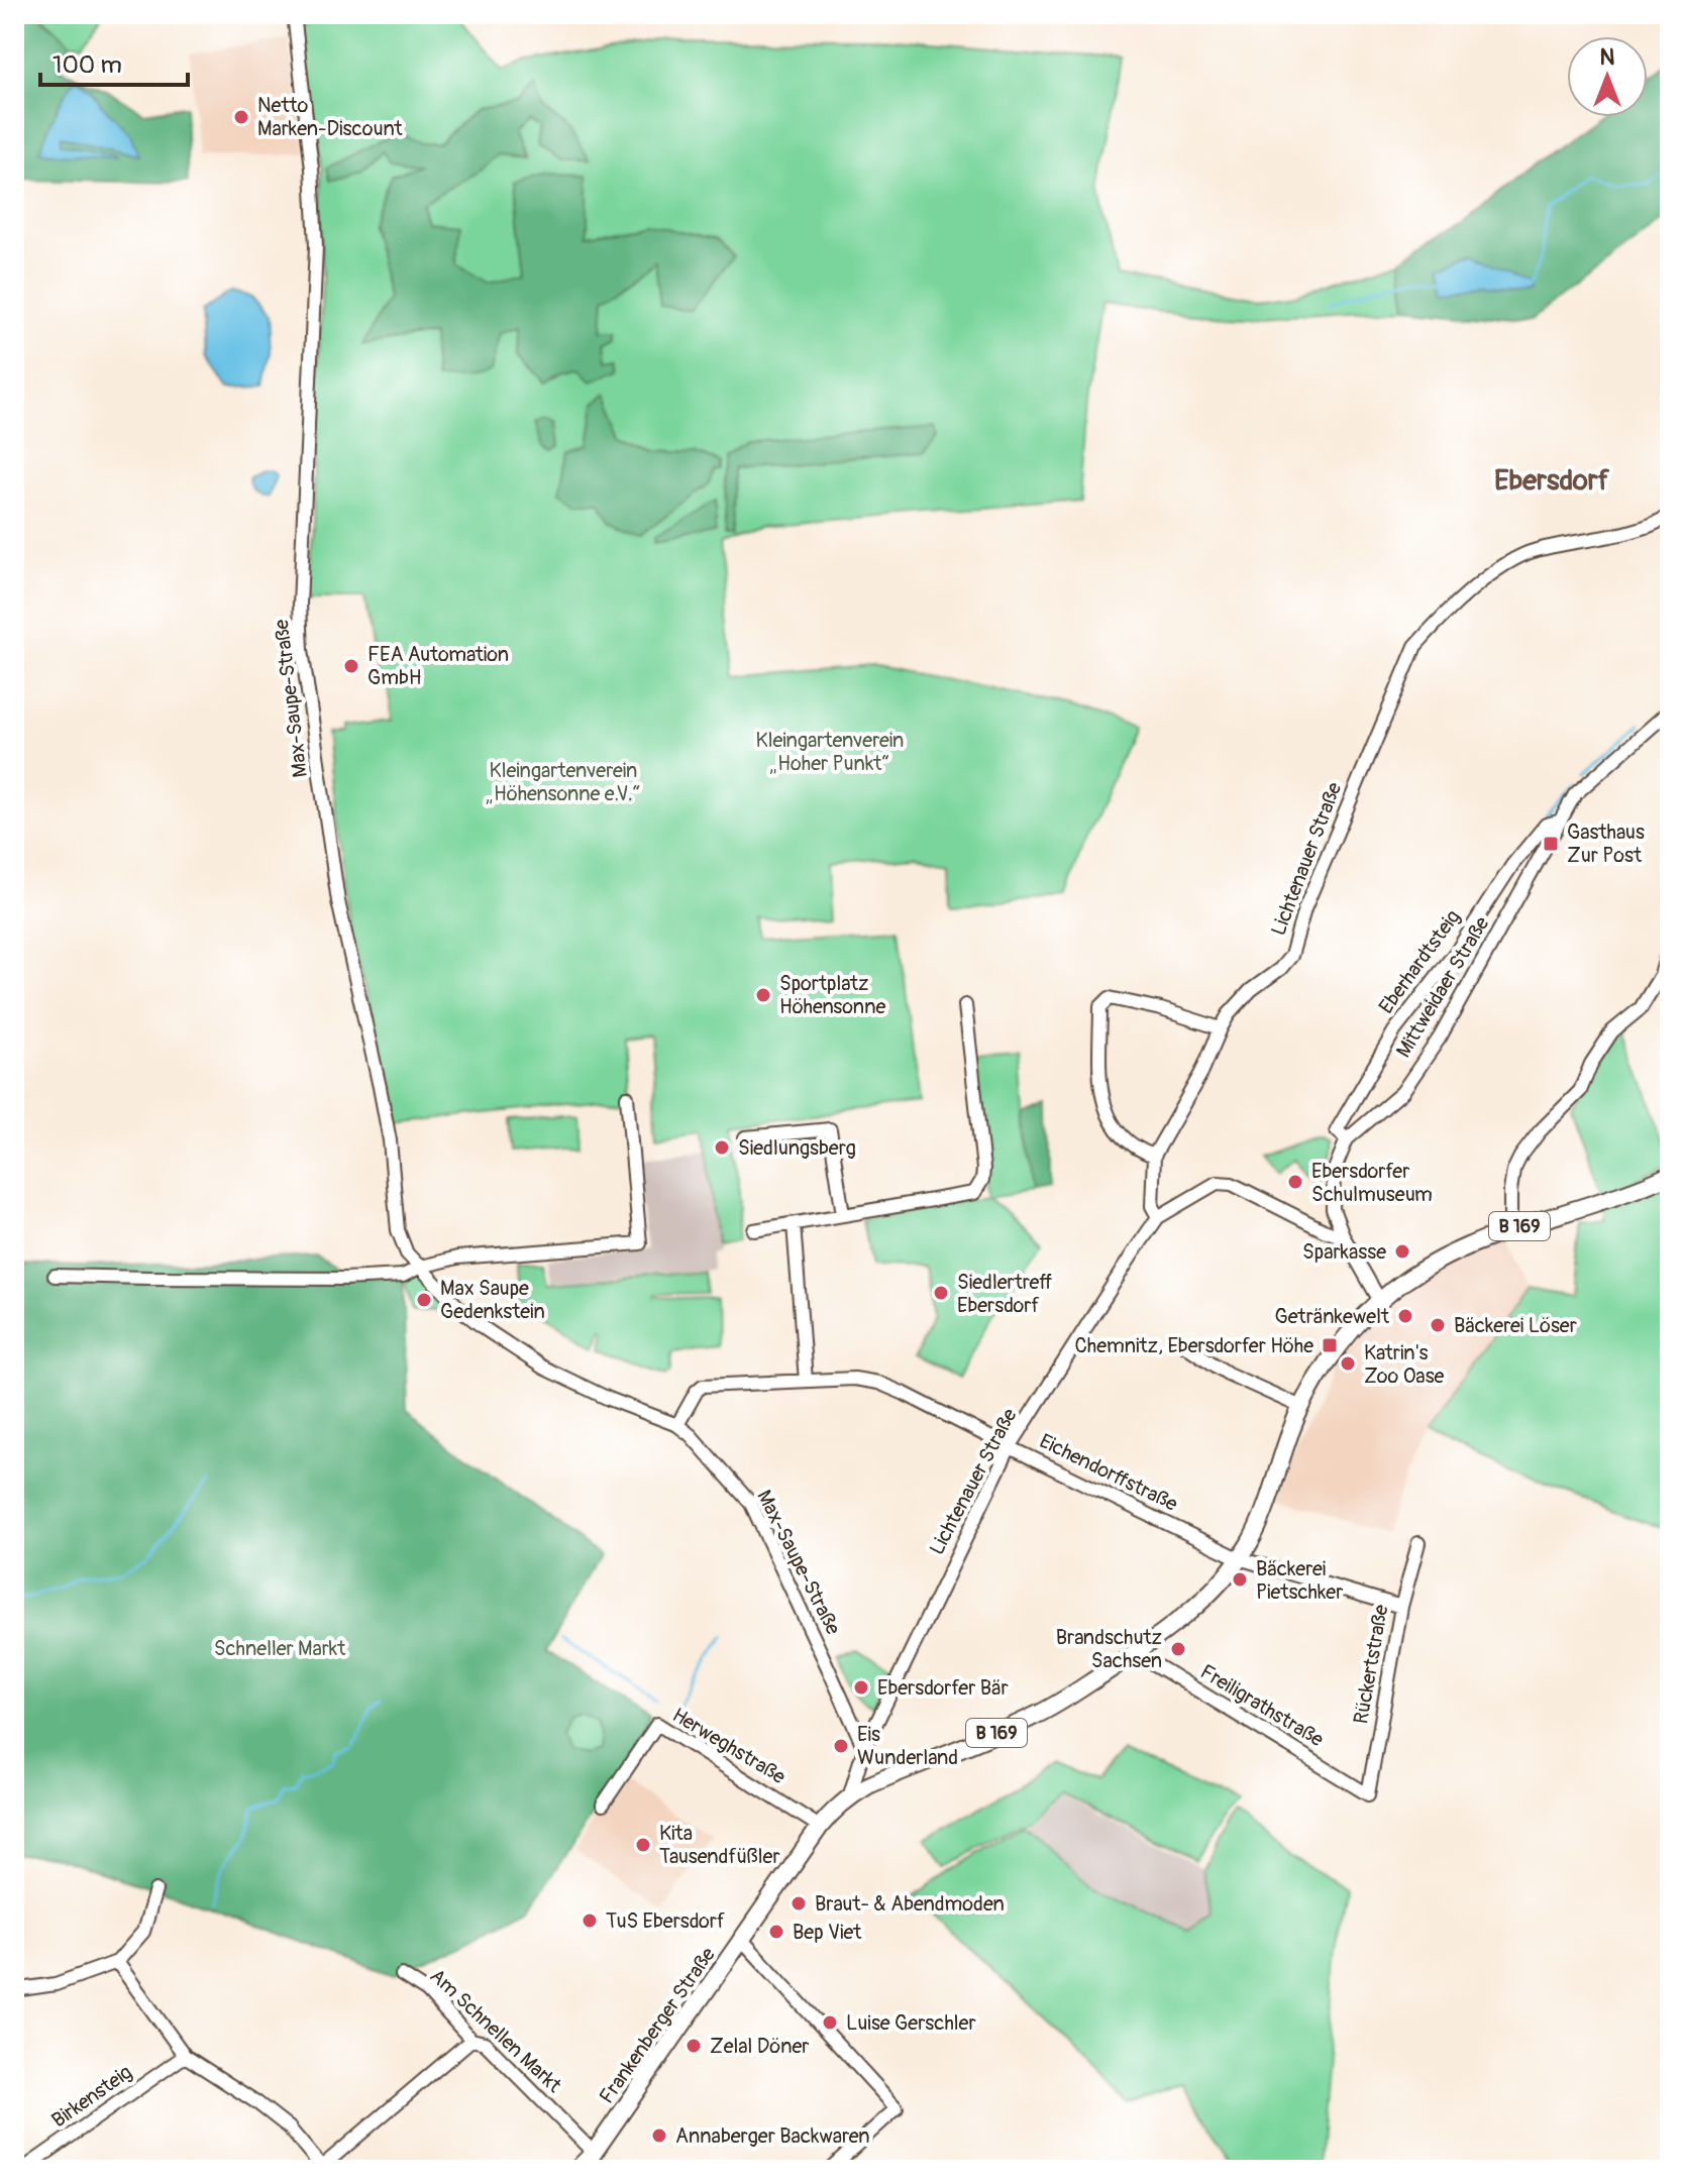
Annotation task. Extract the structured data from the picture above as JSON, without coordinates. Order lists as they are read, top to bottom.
{
  "streets": {
    "main road": ["B 169", "Frankenberger Straße"],
    "street": [
      "Max-Saupe-Straße",
      "Lichtenauer Straße",
      "Eberhardtsteig",
      "Mittweidaer Straße",
      "Eichendorffstraße",
      "Rückertstraße",
      "Freiligrathstraße",
      "Herweghstraße",
      "Am Schnellen Markt",
      "Birkensteig"
    ]
  },
  "crossings": [
    ["Max-Saupe-Straße", "Lichtenauer Straße"],
    ["Max-Saupe-Straße", "Eichendorffstraße"],
    ["Lichtenauer Straße", "Eichendorffstraße"],
    ["Lichtenauer Straße", "Frankenberger Straße"],
    ["Eberhardtsteig", "Mittweidaer Straße"],
    ["Mittweidaer Straße", "Frankenberger Straße"],
    ["Eichendorffstraße", "Rückertstraße"],
    ["Eichendorffstraße", "Frankenberger Straße"],
    ["Rückertstraße", "Freiligrathstraße"],
    ["Freiligrathstraße", "Frankenberger Straße"],
    ["Herweghstraße", "Frankenberger Straße"],
    ["Frankenberger Straße", "Am Schnellen Markt"]
  ],
  "districts": ["Ebersdorf"],
  "parks": ["Kleingartenverein „Hoher Punkt“", "Kleingartenverein „Höhensonne e.V.“", "Schneller Markt"],
  "places": {
    "other": [
      "Netto Marken-Discount",
      "FEA Automation GmbH",
      "Sportplatz Höhensonne",
      "Siedlungsberg",
      "Ebersdorfer Schulmuseum",
      "Sparkasse",
      "Siedlertreff Ebersdorf",
      "Max Saupe Gedenkstein",
      "Getränkewelt",
      "Bäckerei Löser",
      "Katrin's Zoo Oase",
      "Bäckerei Pietschker",
      "Brandschutz Sachsen",
      "Ebersdorfer Bär",
      "Eis Wunderland",
      "Kita Tausendfüßler",
      "Braut- & Abendmoden",
      "TuS Ebersdorf",
      "Bep Viet",
      "Luise Gerschler",
      "Zelal Döner",
      "Annaberger Backwaren"
    ],
    "transit": ["Gasthaus Zur Post", "Chemnitz, Ebersdorfer Höhe"]
  },
  "scale_bar": "100 m",
  "north": "top"
}
